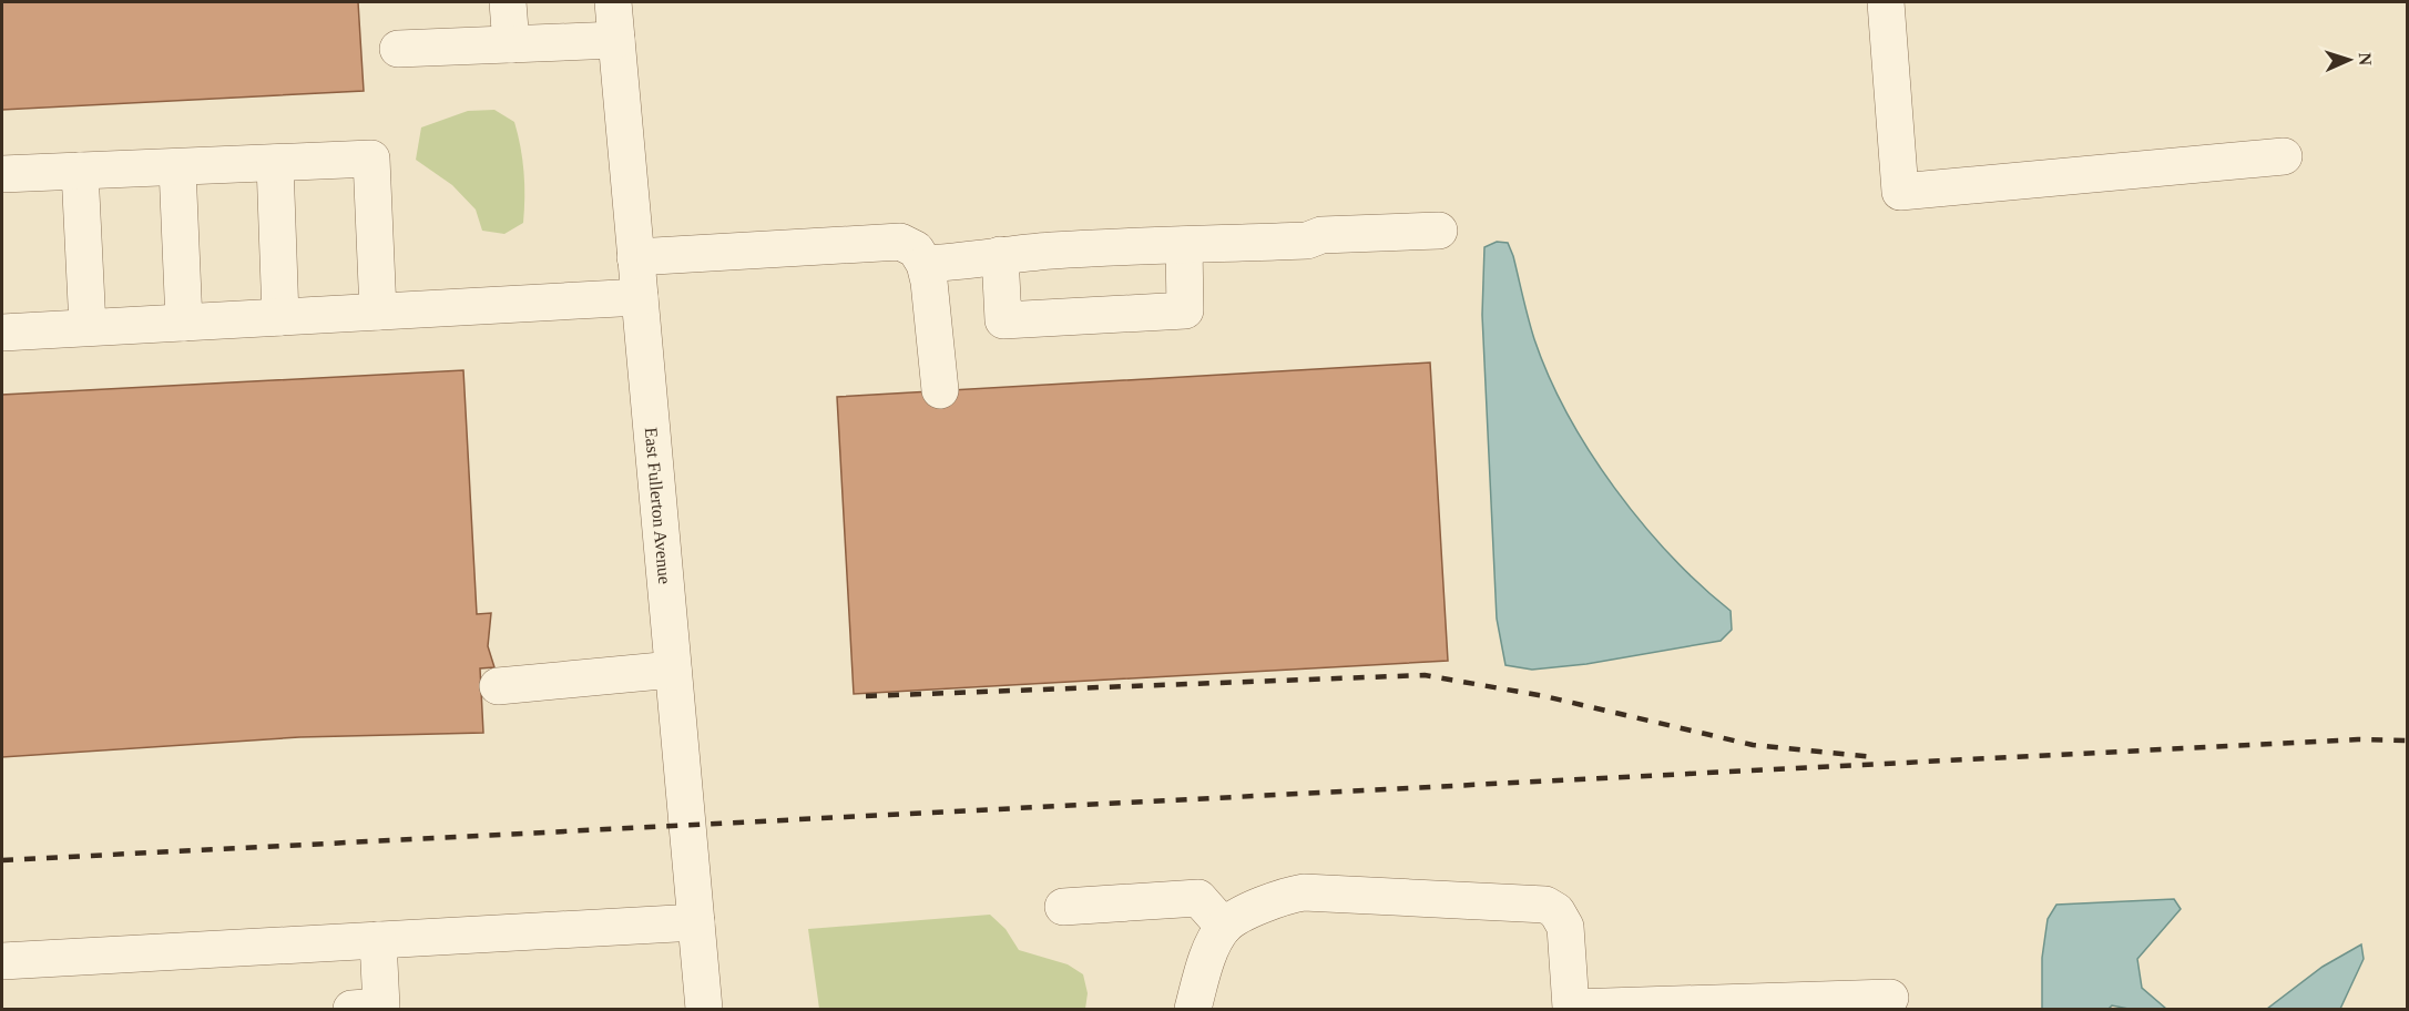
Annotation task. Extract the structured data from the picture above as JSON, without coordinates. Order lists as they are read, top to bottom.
{
  "streets": {
    "street": ["East Fullerton Avenue"]
  },
  "north": "right"
}
